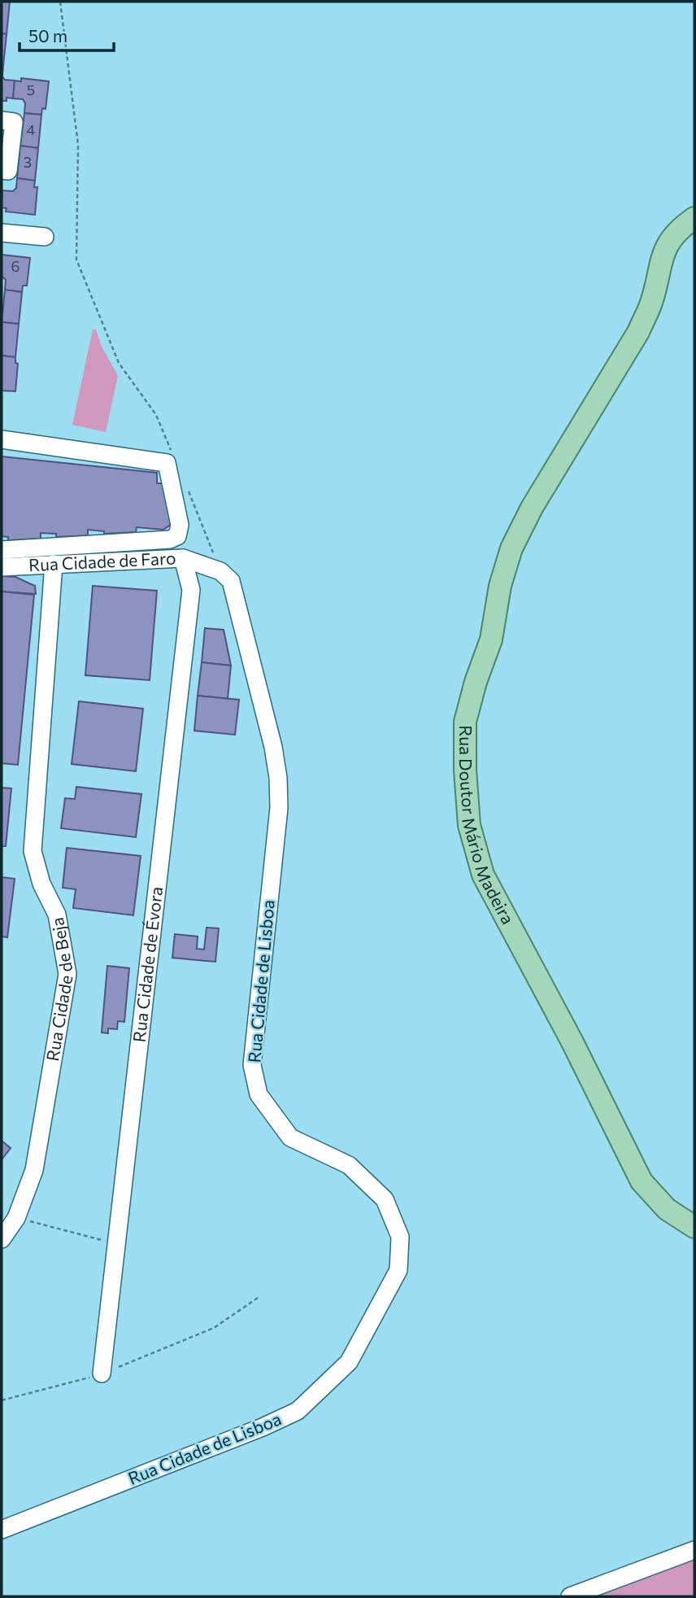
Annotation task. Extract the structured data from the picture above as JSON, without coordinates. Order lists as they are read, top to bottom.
{
  "streets": {
    "main road": ["Rua Doutor Mário Madeira"],
    "street": [
      "Rua Cidade de Faro",
      "Rua Cidade de Évora",
      "Rua Cidade de Lisboa",
      "Rua Cidade de Beja"
    ]
  },
  "crossings": [
    ["Rua Cidade de Faro", "Rua Cidade de Évora"],
    ["Rua Cidade de Faro", "Rua Cidade de Lisboa"],
    ["Rua Cidade de Faro", "Rua Cidade de Beja"]
  ],
  "house_numbers": [
    "5",
    "4",
    "3",
    "6"
  ],
  "scale_bar": "50 m"
}
